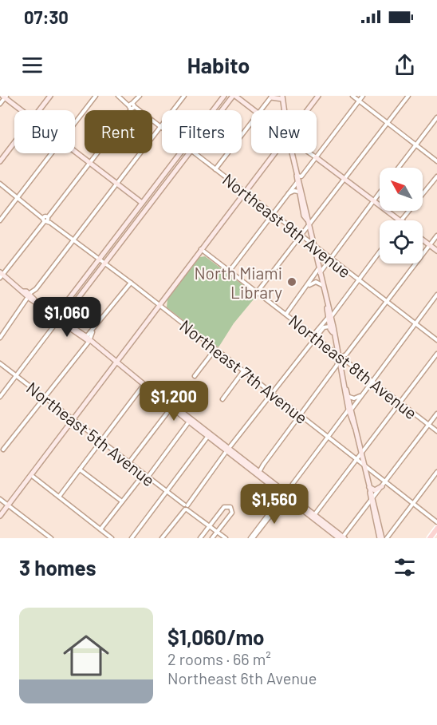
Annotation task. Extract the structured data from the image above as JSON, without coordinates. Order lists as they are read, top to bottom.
{
  "streets": {
    "street": [
      "Northeast 9th Avenue",
      "Northeast 8th Avenue",
      "Northeast 7th Avenue",
      "Northeast 5th Avenue"
    ]
  },
  "places": ["North Miami Library"],
  "north": "top left",
  "page": {
    "status": "07:30",
    "header": "Habito",
    "chip": [
      "Buy",
      "Rent",
      "Filters",
      "New"
    ],
    "price": ["$1,060", "$1,200", "$1,560"],
    "heading": "3 homes",
    "list": [
      {
        "name": "$1,060/mo",
        "note": "2 rooms · 66 m² · Northeast 6th Avenue"
      }
    ]
  }
}
